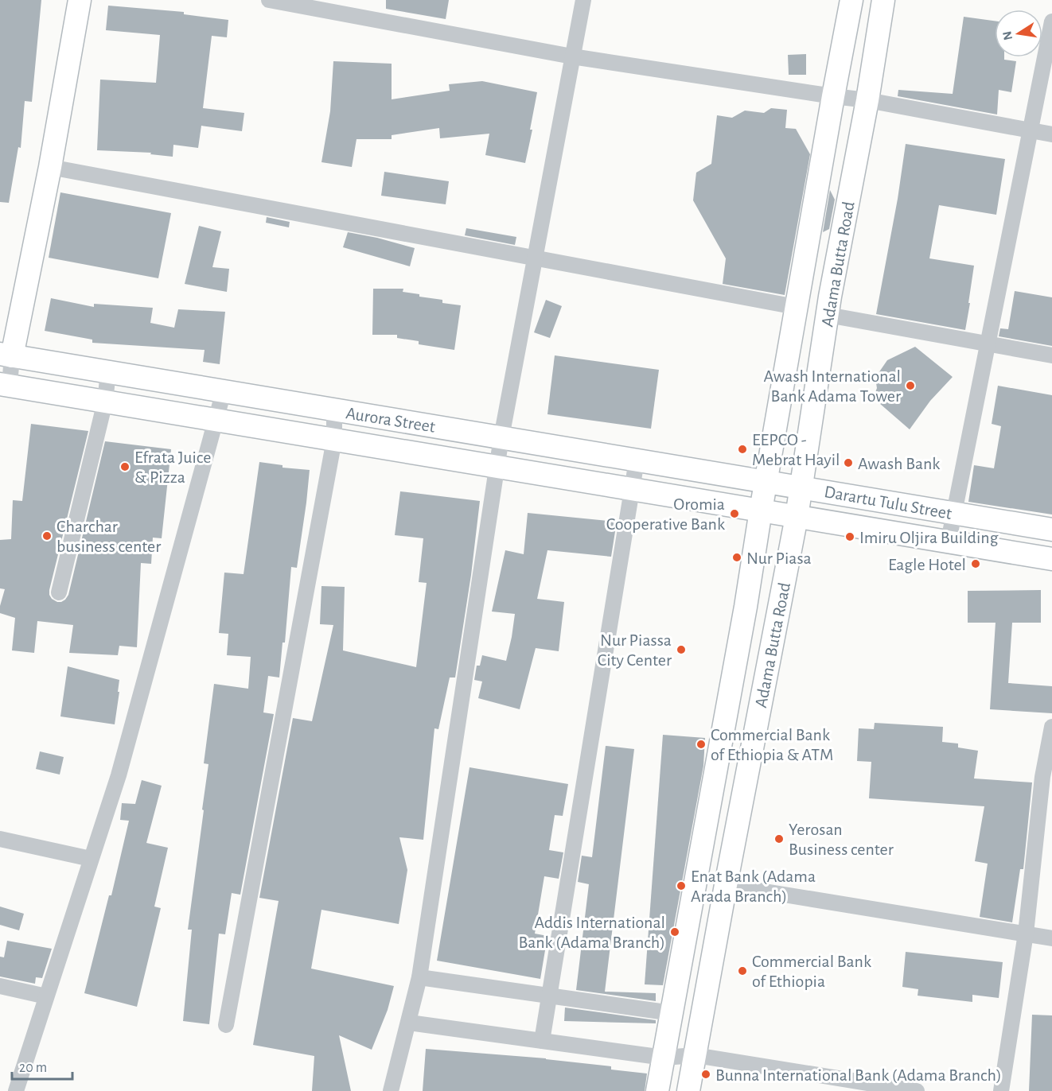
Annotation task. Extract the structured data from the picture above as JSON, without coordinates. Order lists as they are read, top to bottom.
{
  "streets": {
    "street": ["Adama Butta Road", "Aurora Street", "Darartu Tulu Street"]
  },
  "crossings": [
    ["Adama Butta Road", "Aurora Street"],
    ["Adama Butta Road", "Darartu Tulu Street"],
    ["Aurora Street", "Darartu Tulu Street"]
  ],
  "places": [
    "Awash International Bank Adama Tower",
    "EEPCO - Mebrat Hayil",
    "Awash Bank",
    "Efrata Juice & Pizza",
    "Oromia Cooperative Bank",
    "Charchar business center",
    "Imiru Oljira Building",
    "Nur Piasa",
    "Eagle Hotel",
    "Nur Piassa City Center",
    "Commercial Bank of Ethiopia & ATM",
    "Yerosan Business center",
    "Enat Bank (Adama Arada Branch)",
    "Addis International Bank (Adama Branch)",
    "Commercial Bank of Ethiopia",
    "Bunna International Bank (Adama Branch)"
  ],
  "scale_bar": "20 m",
  "north": "left"
}
